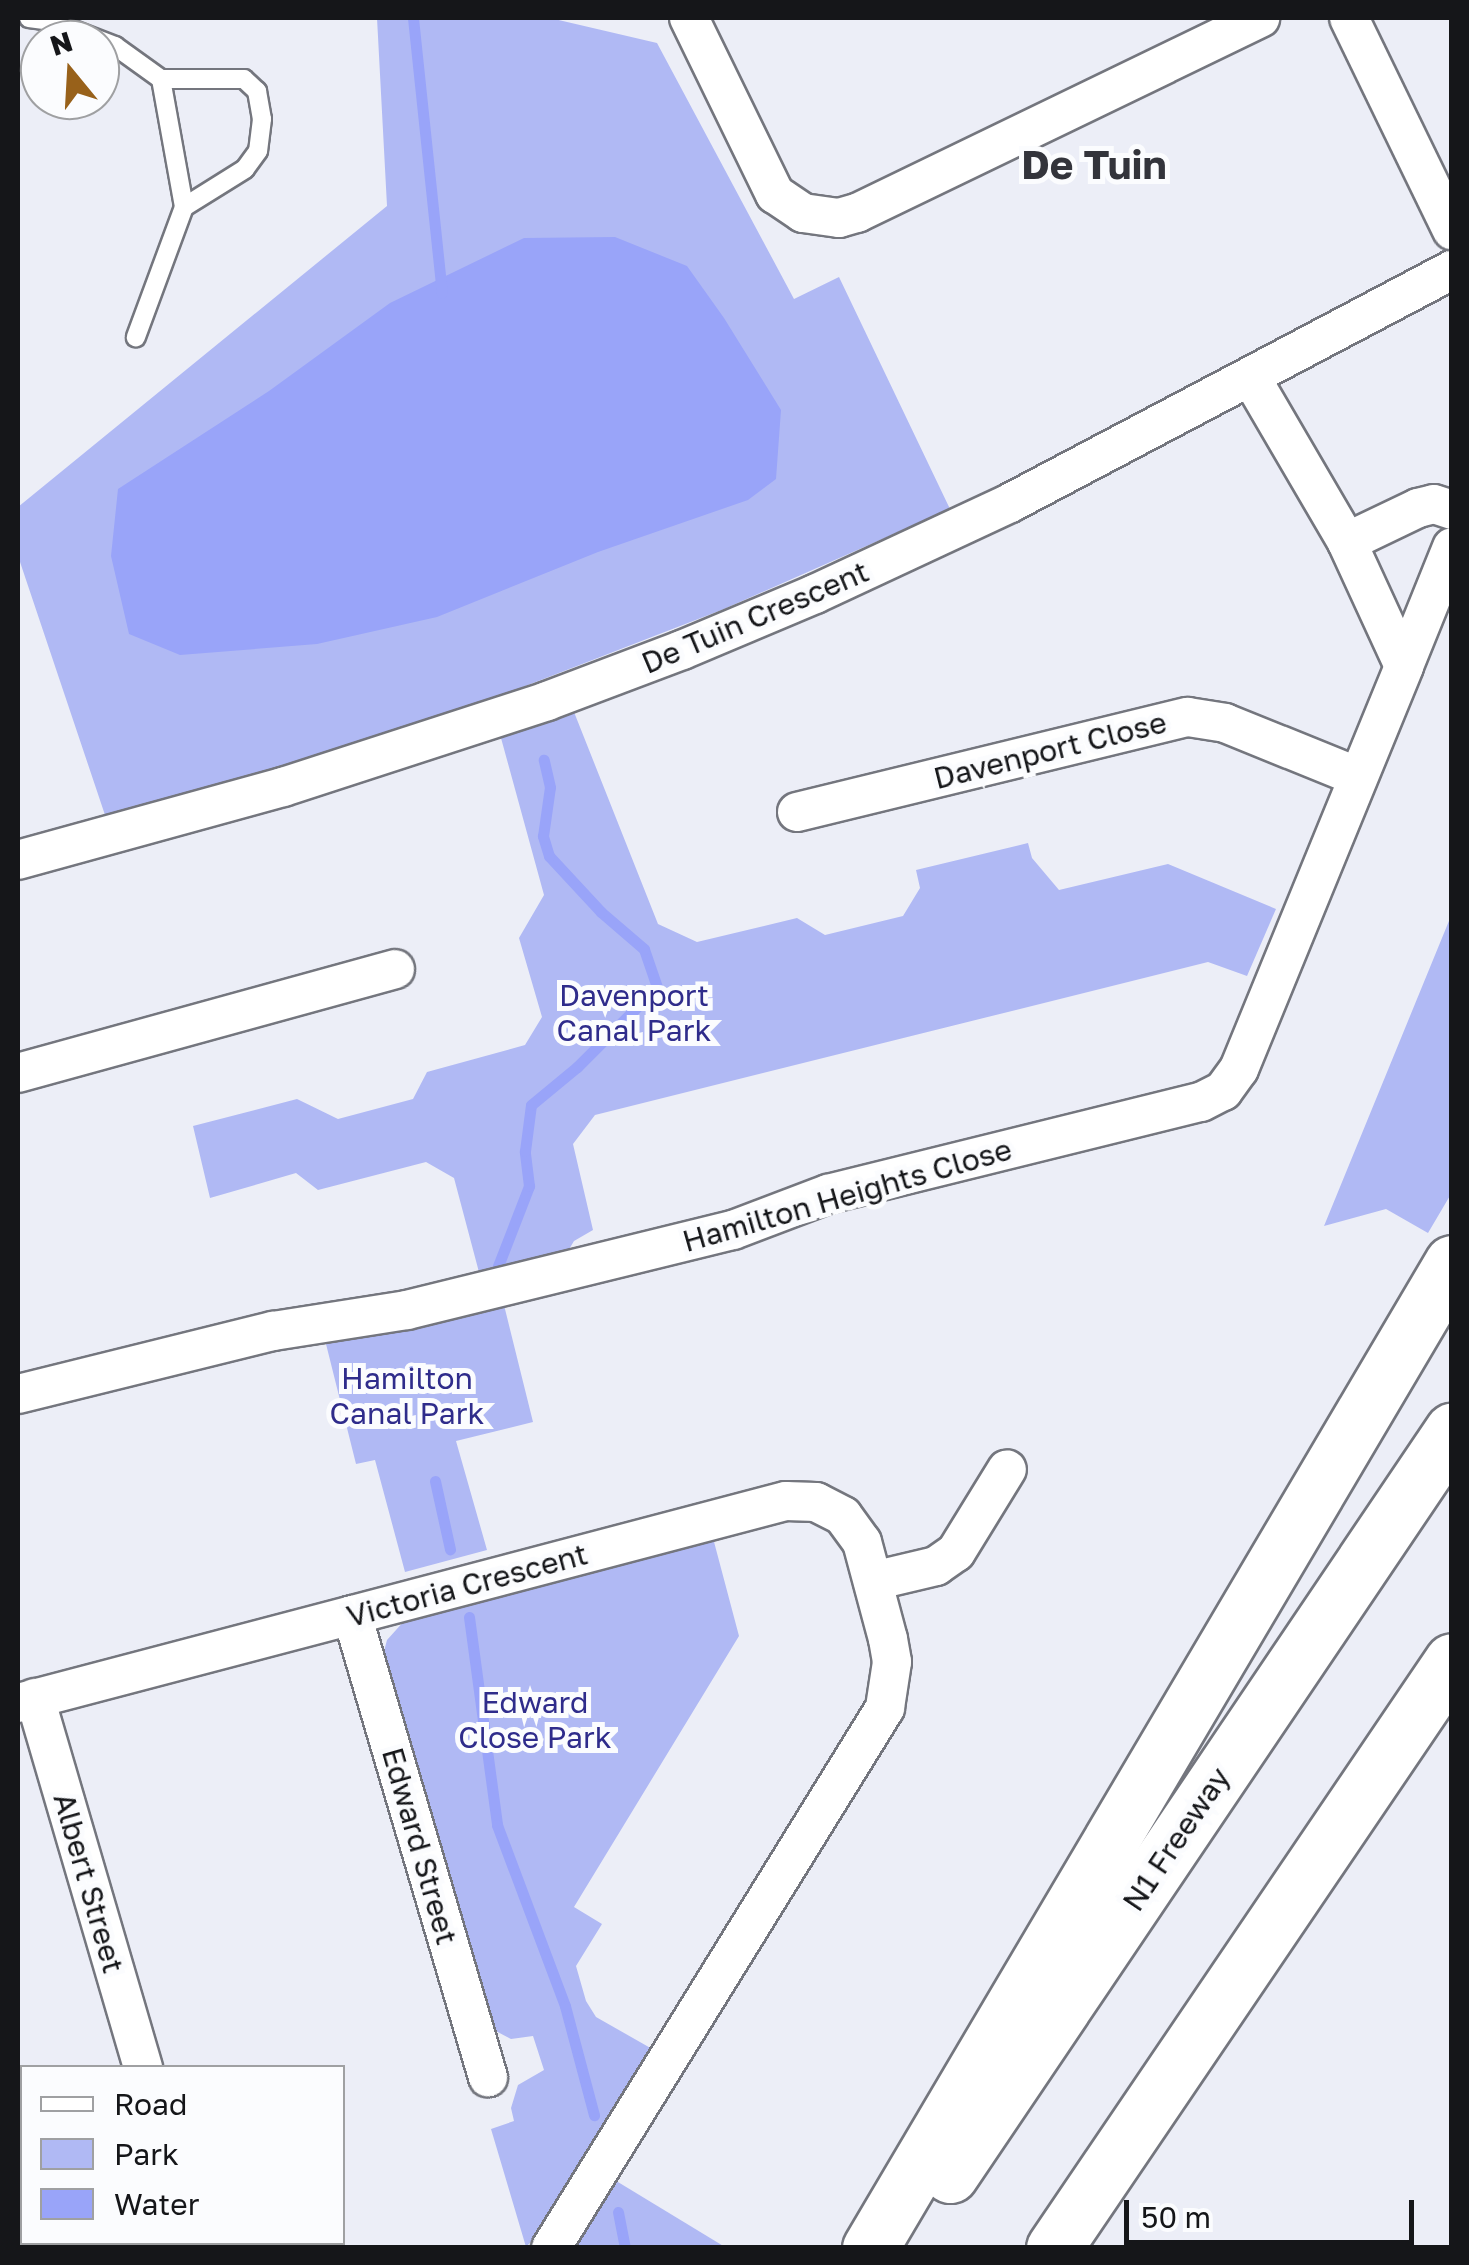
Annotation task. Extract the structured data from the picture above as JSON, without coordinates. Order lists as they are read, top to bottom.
{
  "streets": {
    "highway": ["N1 Freeway"],
    "street": [
      "De Tuin Crescent",
      "Davenport Close",
      "Hamilton Heights Close",
      "Victoria Crescent",
      "Edward Street",
      "Albert Street"
    ]
  },
  "crossings": [
    ["Davenport Close", "Hamilton Heights Close"],
    ["Victoria Crescent", "Edward Street"],
    ["Victoria Crescent", "Albert Street"]
  ],
  "districts": ["De Tuin"],
  "parks": ["Davenport Canal Park", "Hamilton Canal Park", "Edward Close Park"],
  "legend": ["Road", "Park", "Water"],
  "scale_bar": "50 m",
  "north": "top"
}
